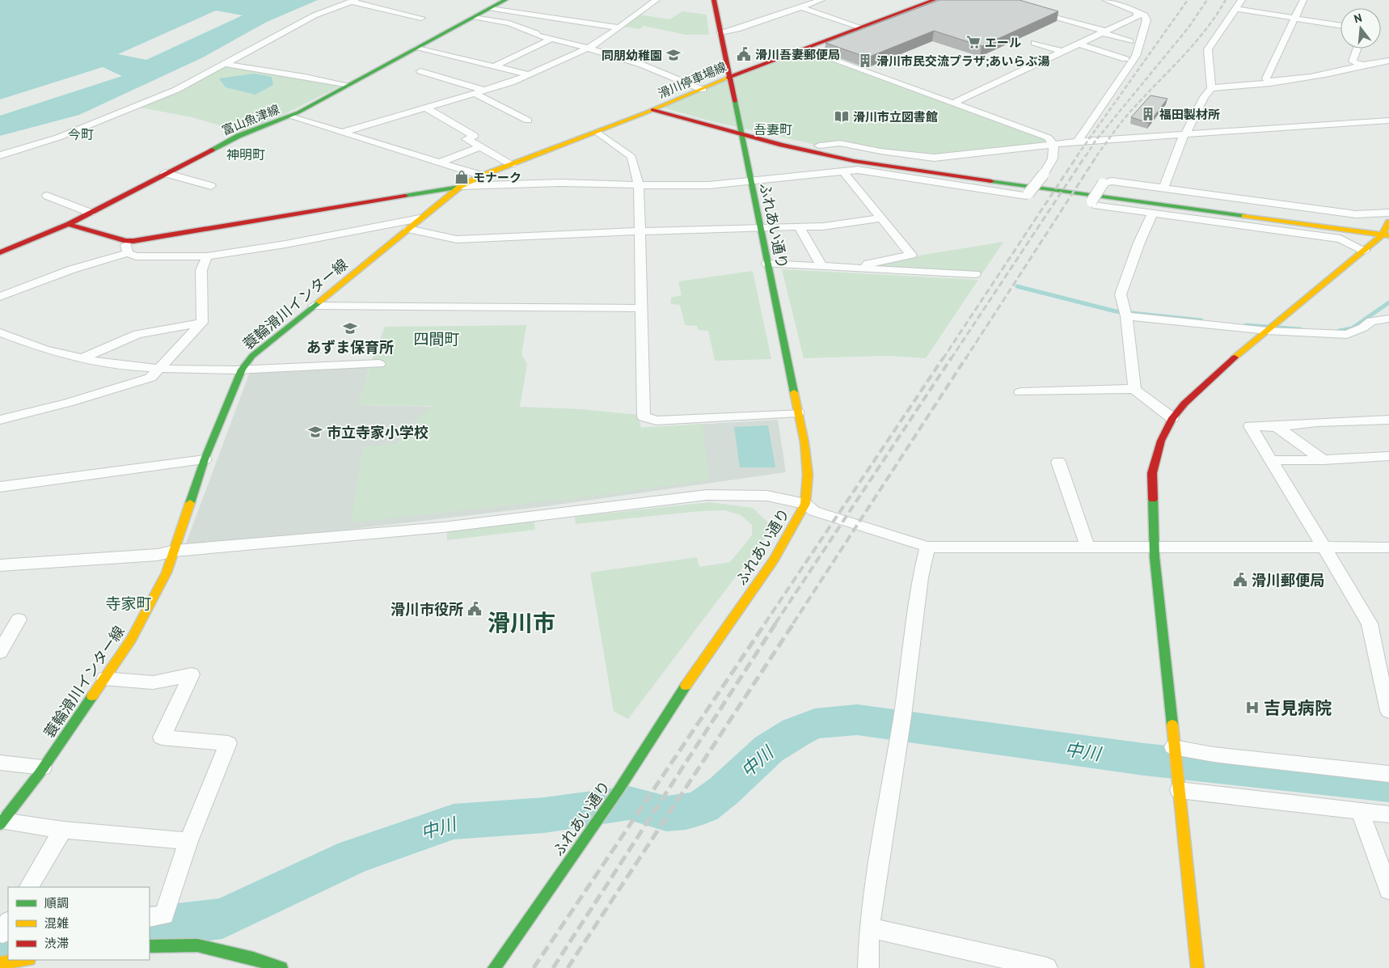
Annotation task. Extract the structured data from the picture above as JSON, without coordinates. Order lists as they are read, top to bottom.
{
  "streets": {
    "street": [
      "滑川停車場線",
      "富山魚津線",
      "ふれあい通り",
      "蓑輪滑川インター線"
    ]
  },
  "crossings": [
    ["滑川停車場線", "ふれあい通り"],
    ["滑川停車場線", "蓑輪滑川インター線"]
  ],
  "districts": [
    "吾妻町",
    "今町",
    "神明町",
    "四間町",
    "寺家町",
    "滑川市"
  ],
  "water": ["中川"],
  "places": {
    "supermarket": ["エール"],
    "public building": ["滑川吾妻郵便局", "滑川郵便局", "滑川市役所"],
    "school or university": ["同朋幼稚園", "あずま保育所", "市立寺家小学校"],
    "building": ["滑川市民交流プラザ;あいらぶ湯", "福田製材所"],
    "library": ["滑川市立図書館"],
    "shop": ["モナーク"],
    "hospital": ["吉見病院"]
  },
  "legend": ["順調", "混雑", "渋滞"],
  "north": "top"
}
